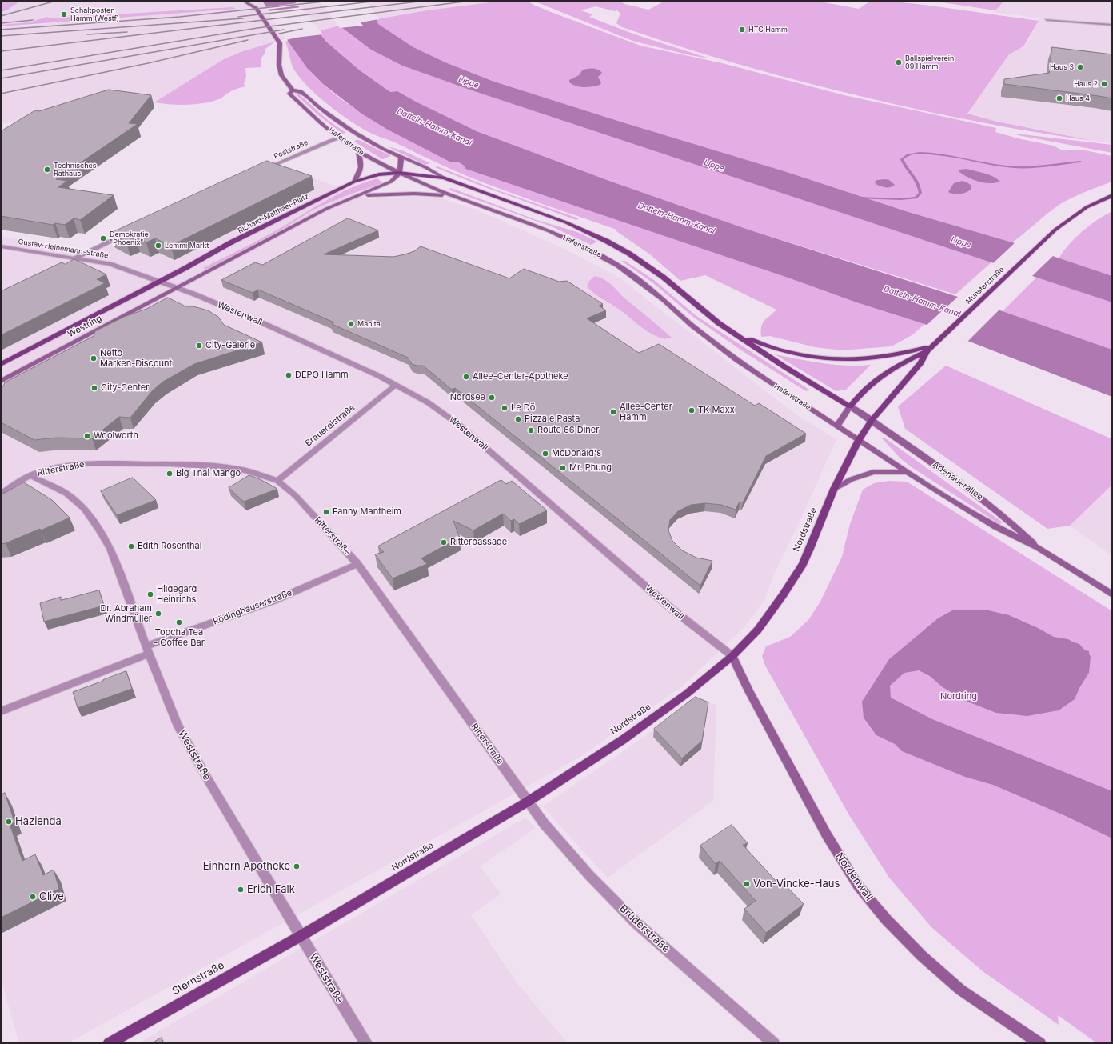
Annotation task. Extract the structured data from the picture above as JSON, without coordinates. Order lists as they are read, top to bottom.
{
  "streets": {
    "main road": [
      "Hafenstraße",
      "Richard-Matthaei-Platz",
      "Münsterstraße",
      "Westring",
      "Adenauerallee",
      "Nordstraße",
      "Nordenwall",
      "Sternstraße"
    ],
    "street": [
      "Poststraße",
      "Gustav-Heinemann-Straße",
      "Westenwall",
      "Brauereistraße",
      "Ritterstraße",
      "Rödinghauserstraße",
      "Weststraße",
      "Brüderstraße"
    ]
  },
  "crossings": [
    ["Hafenstraße", "Poststraße"],
    ["Hafenstraße", "Richard-Matthaei-Platz"],
    ["Hafenstraße", "Münsterstraße"],
    ["Hafenstraße", "Adenauerallee"],
    ["Hafenstraße", "Nordstraße"],
    ["Richard-Matthaei-Platz", "Gustav-Heinemann-Straße"],
    ["Richard-Matthaei-Platz", "Westenwall"],
    ["Richard-Matthaei-Platz", "Westring"],
    ["Gustav-Heinemann-Straße", "Westenwall"],
    ["Gustav-Heinemann-Straße", "Westring"],
    ["Münsterstraße", "Adenauerallee"],
    ["Münsterstraße", "Nordstraße"],
    ["Westenwall", "Westring"],
    ["Westenwall", "Brauereistraße"],
    ["Westenwall", "Nordstraße"],
    ["Westenwall", "Nordenwall"],
    ["Brauereistraße", "Ritterstraße"],
    ["Ritterstraße", "Nordstraße"],
    ["Ritterstraße", "Rödinghauserstraße"],
    ["Ritterstraße", "Weststraße"],
    ["Ritterstraße", "Brüderstraße"],
    ["Adenauerallee", "Nordstraße"],
    ["Nordstraße", "Weststraße"],
    ["Nordstraße", "Nordenwall"],
    ["Nordstraße", "Brüderstraße"],
    ["Nordstraße", "Sternstraße"],
    ["Rödinghauserstraße", "Weststraße"],
    ["Weststraße", "Sternstraße"]
  ],
  "water": ["Lippe", "Datteln-Hamm-Kanal"],
  "parks": ["Nordring"],
  "places": [
    "Schaltposten Hamm (Westf)",
    "HTC Hamm",
    "Ballspielverein 09 Hamm",
    "Haus 3",
    "Haus 2",
    "Haus 4",
    "Technisches Rathaus",
    "Demokratie \"Phoenix\"",
    "Lemmi Markt",
    "Manita",
    "City-Galerie",
    "Netto Marken-Discount",
    "DEPO Hamm",
    "Allee-Center-Apotheke",
    "City-Center",
    "Nordsee",
    "Le Dö",
    "TK Maxx",
    "Allee-Center Hamm",
    "Pizza e Pasta",
    "Route 66 Diner",
    "Woolworth",
    "McDonald's",
    "Mr. Phung",
    "Big Thai Mango",
    "Fanny Mantheim",
    "Ritterpassage",
    "Edith Rosenthal",
    "Hildegard Heinrichs",
    "Dr. Abraham Windmüller",
    "Topcha Tea - Coffee Bar",
    "Hazienda",
    "Einhorn Apotheke",
    "Von-Vincke-Haus",
    "Erich Falk",
    "Olive"
  ]
}
